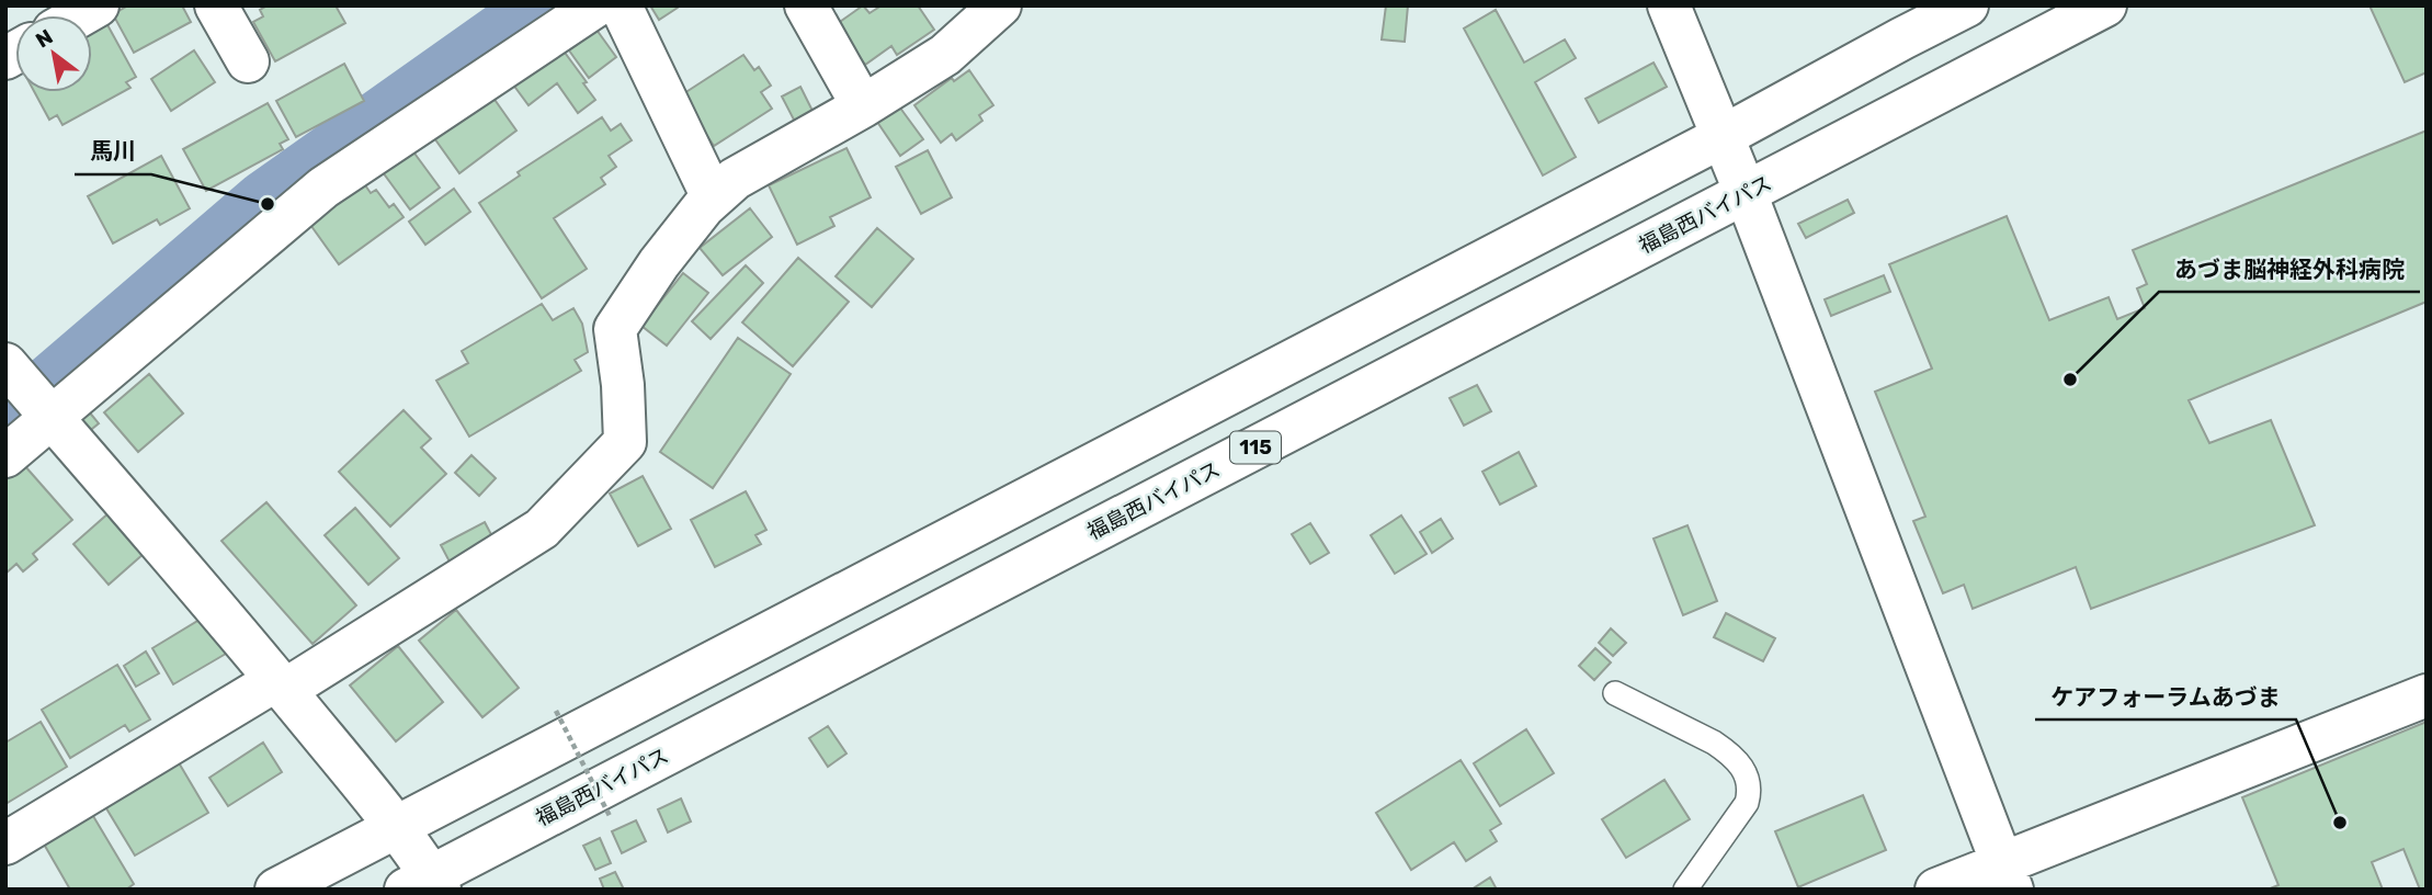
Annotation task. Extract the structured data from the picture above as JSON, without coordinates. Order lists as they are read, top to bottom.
{
  "streets": {
    "main road": ["福島西バイパス", "115"]
  },
  "places": ["馬川", "あづま脳神経外科病院", "ケアフォーラムあづま"],
  "north": "top left"
}
